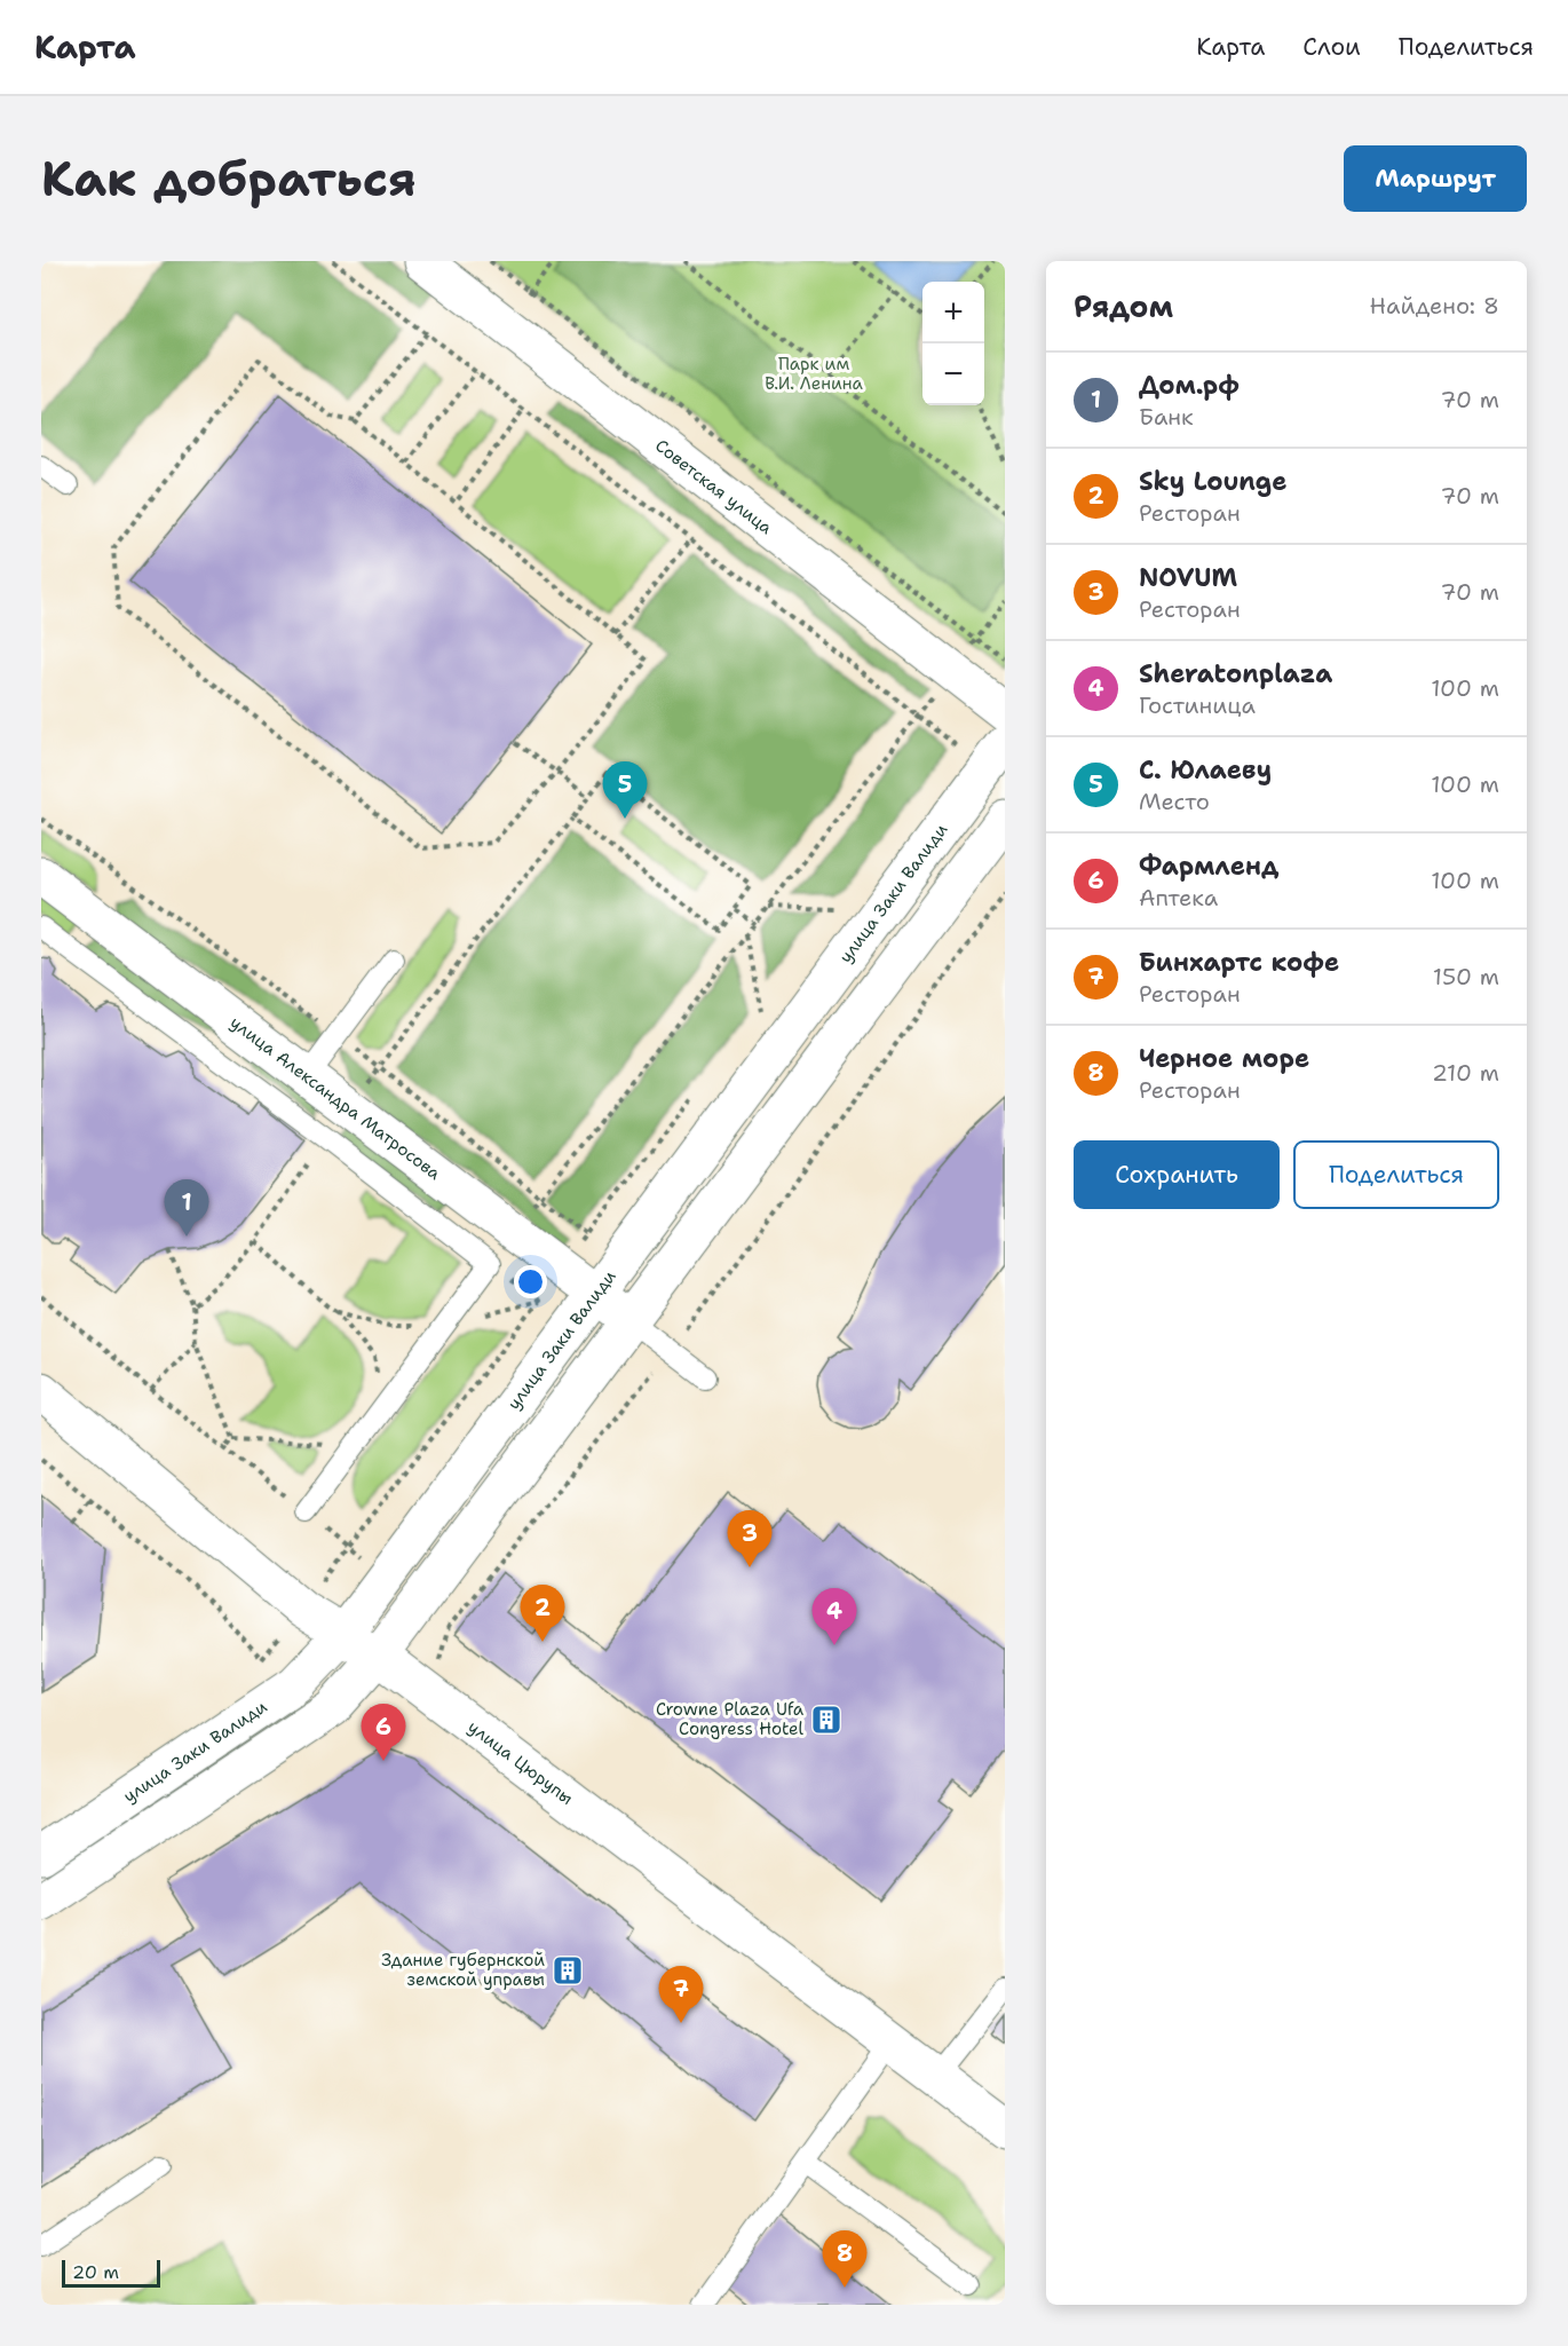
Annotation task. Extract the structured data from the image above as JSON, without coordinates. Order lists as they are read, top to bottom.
{
  "streets": {
    "main road": [
      "Советская улица",
      "улица Заки Валиди",
      "улица Александра Матросова",
      "улица Цюрупы"
    ]
  },
  "crossings": [
    ["улица Заки Валиди", "улица Александра Матросова"],
    ["улица Заки Валиди", "улица Цюрупы"]
  ],
  "parks": ["Парк им В.И. Ленина"],
  "places": {
    "building": ["Crowne Plaza Ufa Congress Hotel", "Здание губернской земской управы"]
  },
  "scale_bar": "20 m",
  "page": {
    "header": "Карта",
    "nav": ["Карта", "Слои", "Поделиться"],
    "buttons": [
      "Маршрут",
      ["Сохранить", "Поделиться"]
    ],
    "title": "Как добраться",
    "heading": ["Рядом", "Найдено: 8"],
    "map_buttons": ["+", "−"],
    "list": [
      {
        "mark": "1",
        "name": "Дом.рф",
        "note": "Банк",
        "value": "70 m"
      },
      {
        "mark": "2",
        "name": "Sky Lounge",
        "note": "Ресторан",
        "value": "70 m"
      },
      {
        "mark": "3",
        "name": "NOVUM",
        "note": "Ресторан",
        "value": "70 m"
      },
      {
        "mark": "4",
        "name": "Sheratonplaza",
        "note": "Гостиница",
        "value": "100 m"
      },
      {
        "mark": "5",
        "name": "С. Юлаеву",
        "note": "Место",
        "value": "100 m"
      },
      {
        "mark": "6",
        "name": "Фармленд",
        "note": "Аптека",
        "value": "100 m"
      },
      {
        "mark": "7",
        "name": "Бинхартс кофе",
        "note": "Ресторан",
        "value": "150 m"
      },
      {
        "mark": "8",
        "name": "Черное море",
        "note": "Ресторан",
        "value": "210 m"
      }
    ],
    "pins": [
      "5",
      "1",
      "3",
      "2",
      "4",
      "6",
      "7",
      "8"
    ],
    "scale": "20 m"
  }
}
